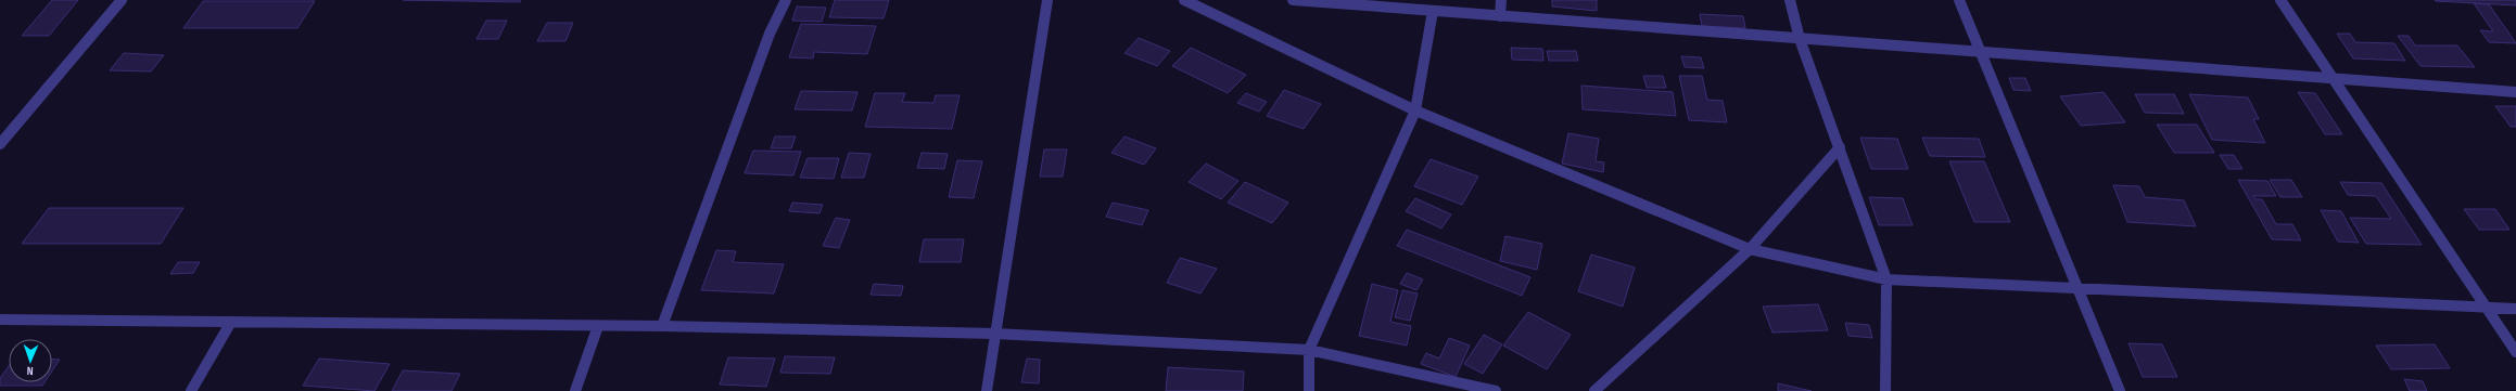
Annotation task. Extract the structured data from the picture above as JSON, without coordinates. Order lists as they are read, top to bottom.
{
  "north": "bottom"
}
